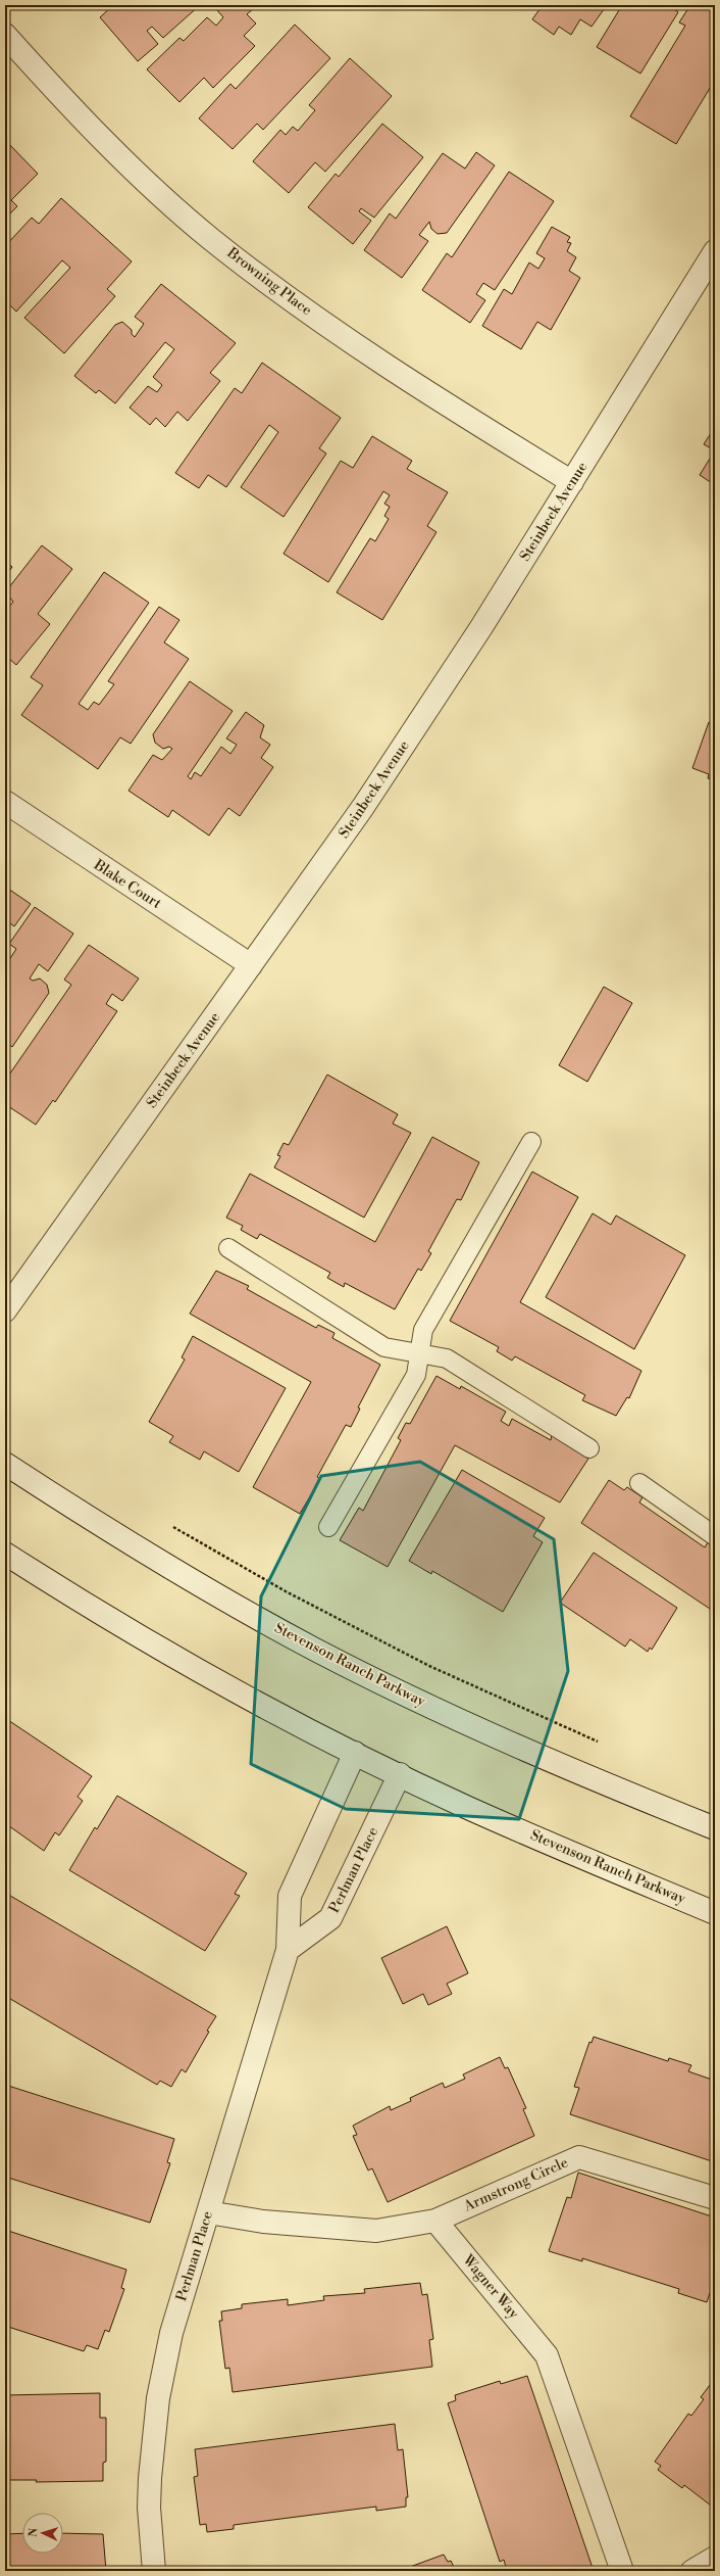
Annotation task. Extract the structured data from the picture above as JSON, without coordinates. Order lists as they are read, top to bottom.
{
  "streets": {
    "street": [
      "Browning Place",
      "Steinbeck Avenue",
      "Blake Court",
      "Stevenson Ranch Parkway",
      "Perlman Place",
      "Armstrong Circle",
      "Wagner Way"
    ]
  },
  "crossings": [
    ["Browning Place", "Steinbeck Avenue"],
    ["Steinbeck Avenue", "Blake Court"],
    ["Stevenson Ranch Parkway", "Perlman Place"],
    ["Armstrong Circle", "Wagner Way"]
  ],
  "north": "left"
}
